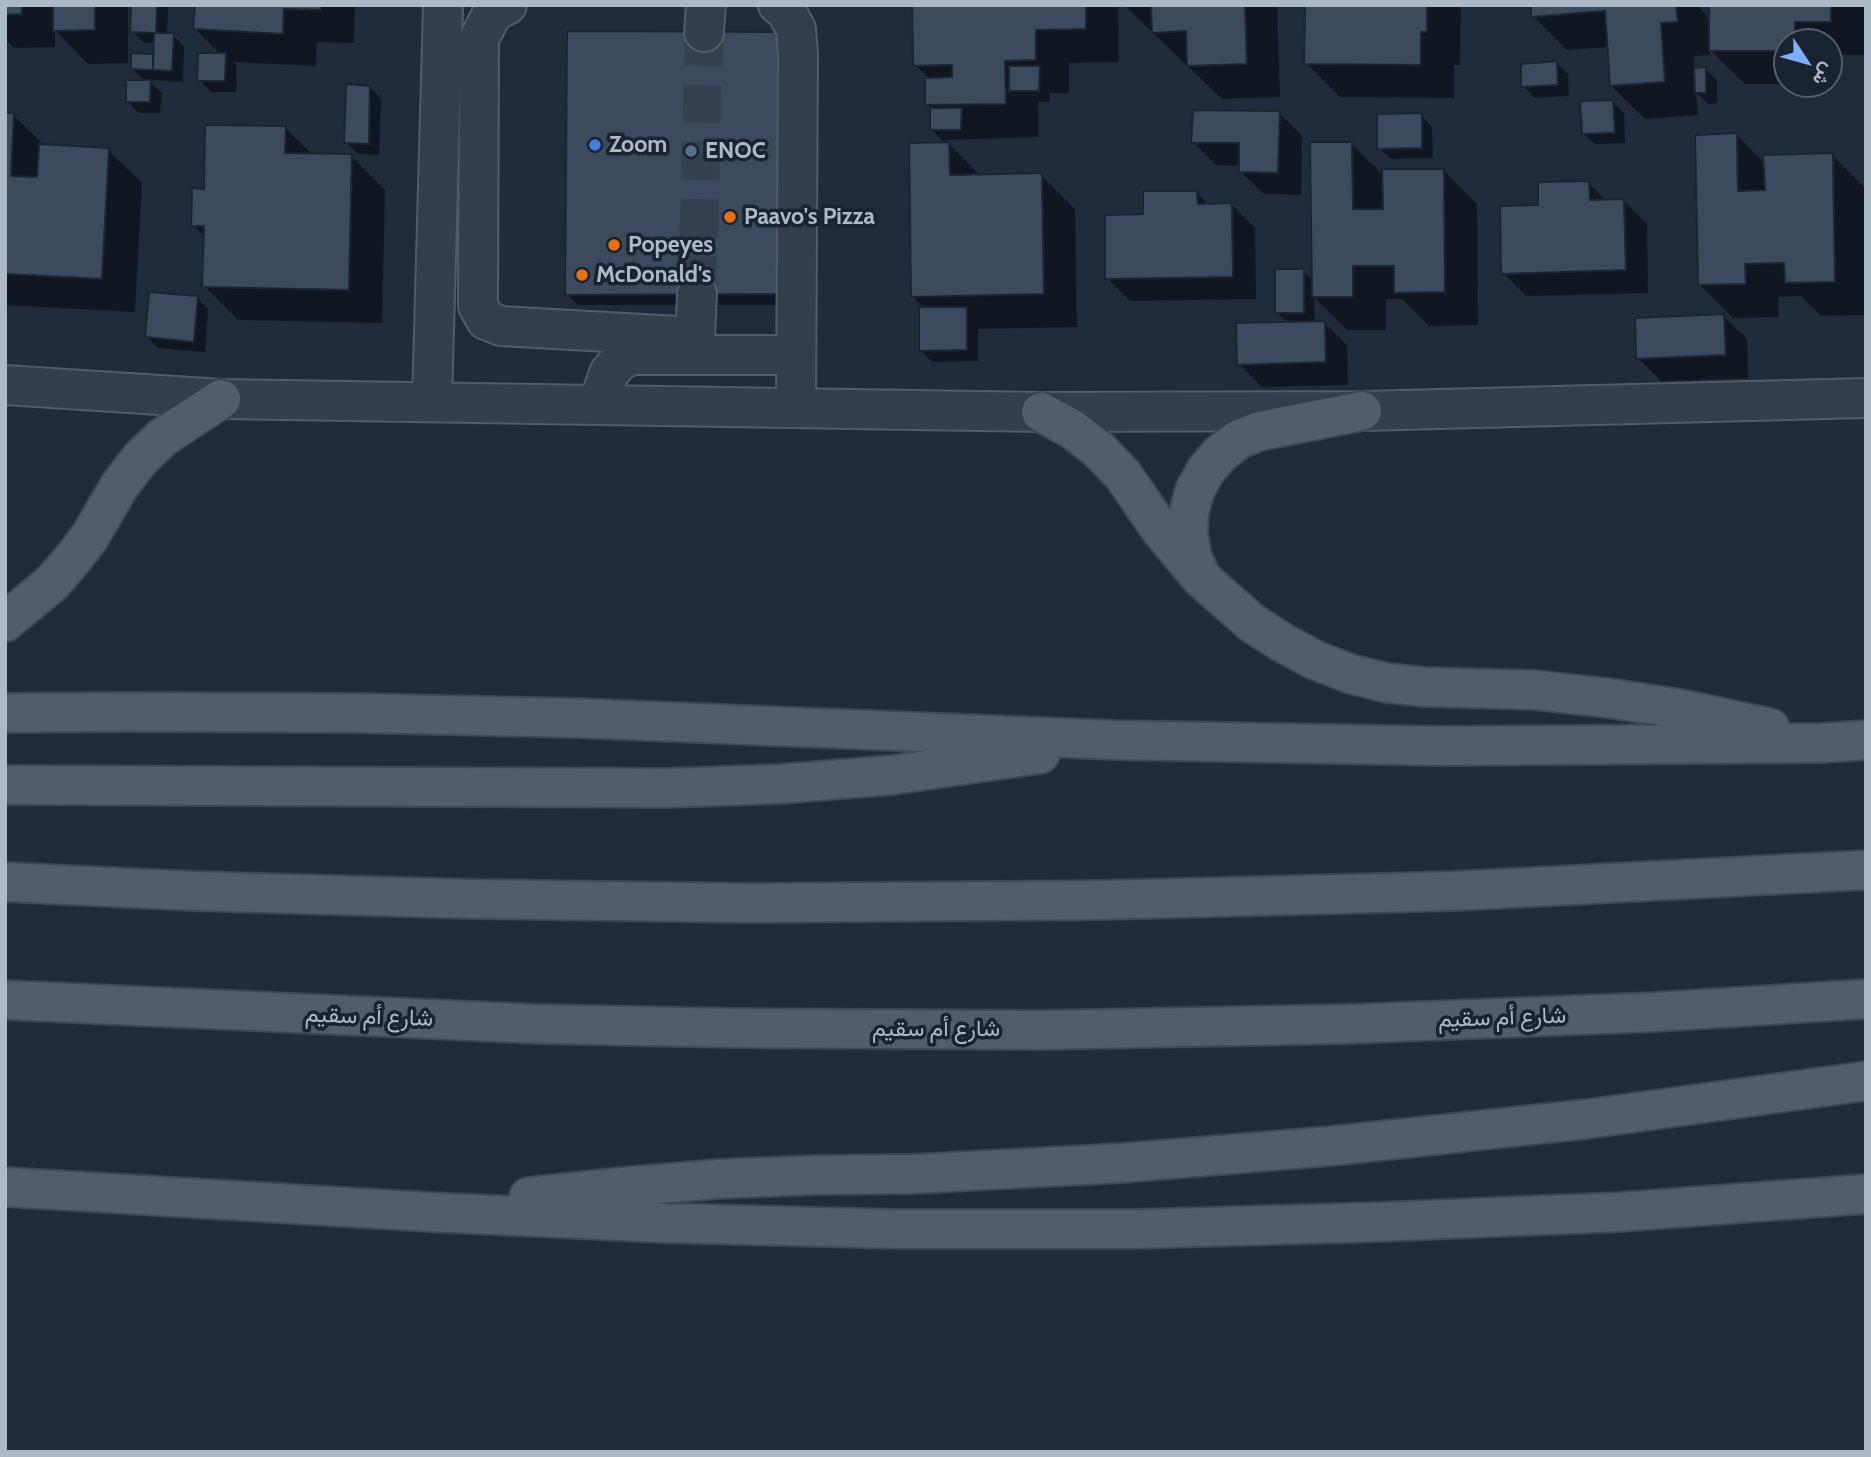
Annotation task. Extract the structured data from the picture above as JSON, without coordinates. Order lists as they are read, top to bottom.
{
  "streets": {
    "main road": ["شارع أم سقيم"]
  },
  "places": [
    "Zoom",
    "ENOC",
    "Paavo's Pizza",
    "Popeyes",
    "McDonald's"
  ],
  "north": "bottom right"
}
